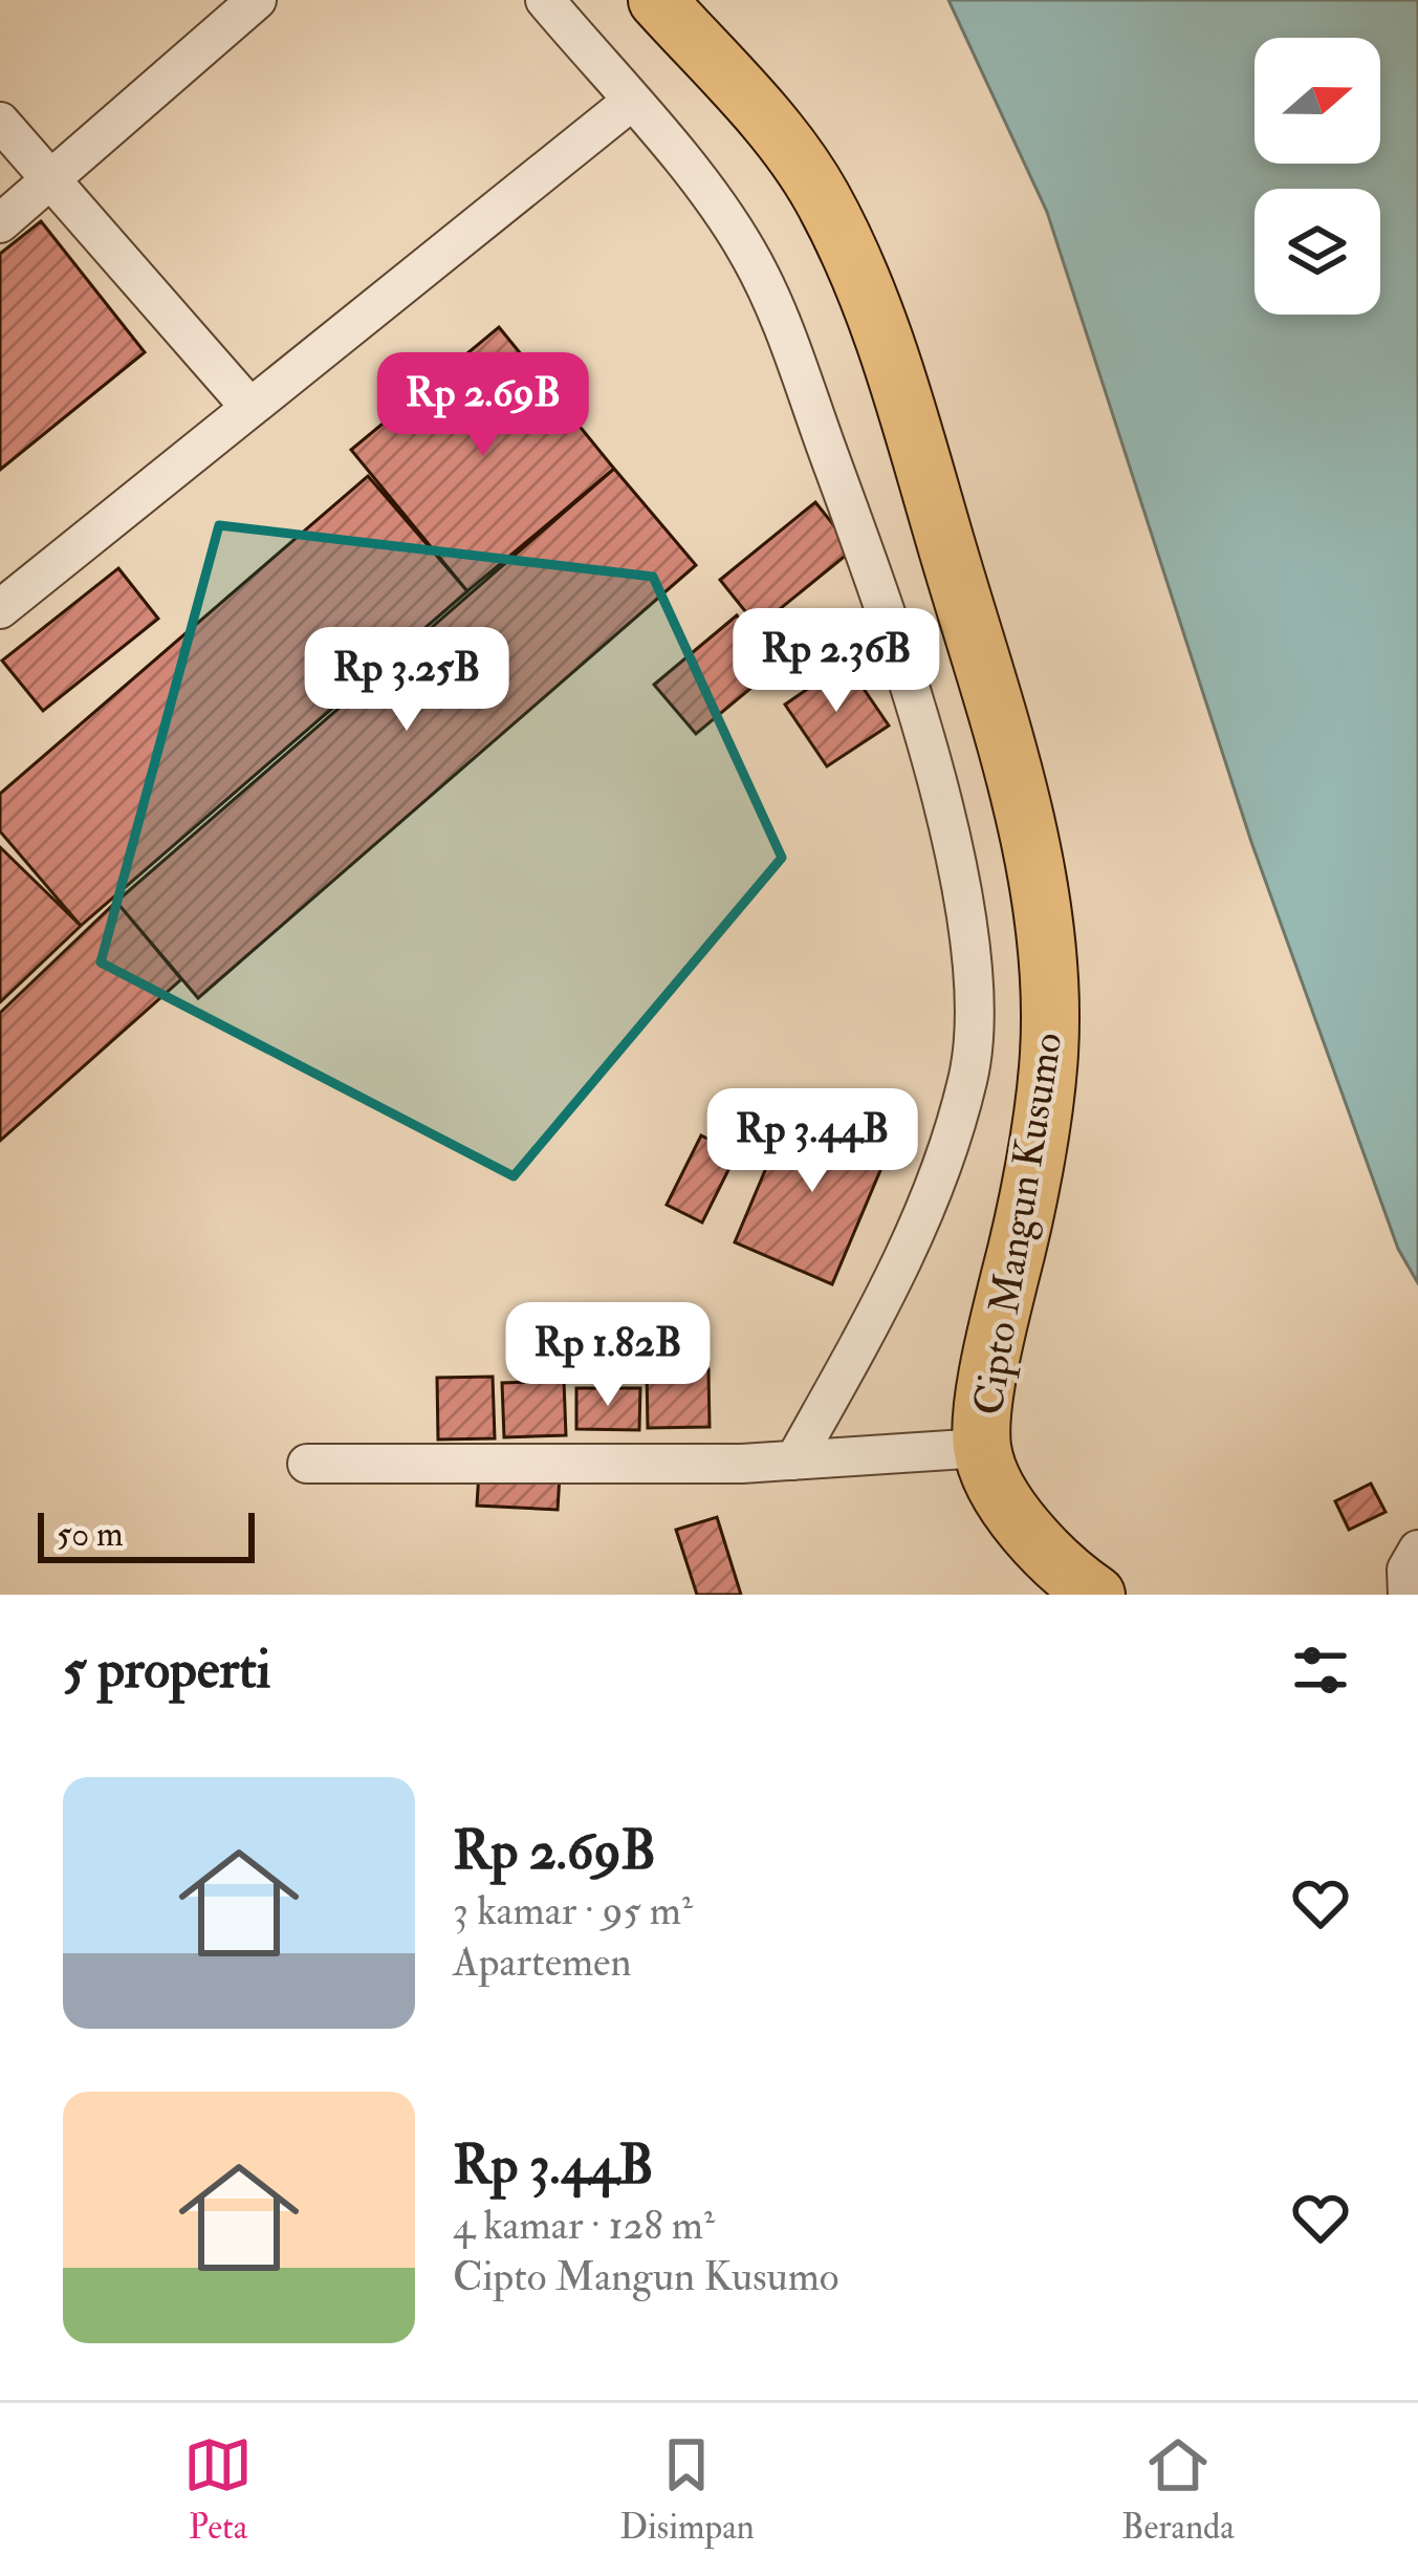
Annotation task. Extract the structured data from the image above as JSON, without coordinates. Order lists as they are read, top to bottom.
{
  "streets": {
    "highway": ["Cipto Mangun Kusumo"]
  },
  "scale_bar": "50 m",
  "north": "right",
  "page": {
    "price": [
      "Rp 2.69B",
      "Rp 2.36B",
      "Rp 3.25B",
      "Rp 3.44B",
      "Rp 1.82B"
    ],
    "scale": "50 m",
    "heading": "5 properti",
    "list": [
      {
        "name": "Rp 2.69B",
        "note": "3 kamar · 95 m² · Apartemen"
      },
      {
        "name": "Rp 3.44B",
        "note": "4 kamar · 128 m² · Cipto Mangun Kusumo"
      }
    ],
    "tabs": ["Peta", "Disimpan", "Beranda"]
  }
}
